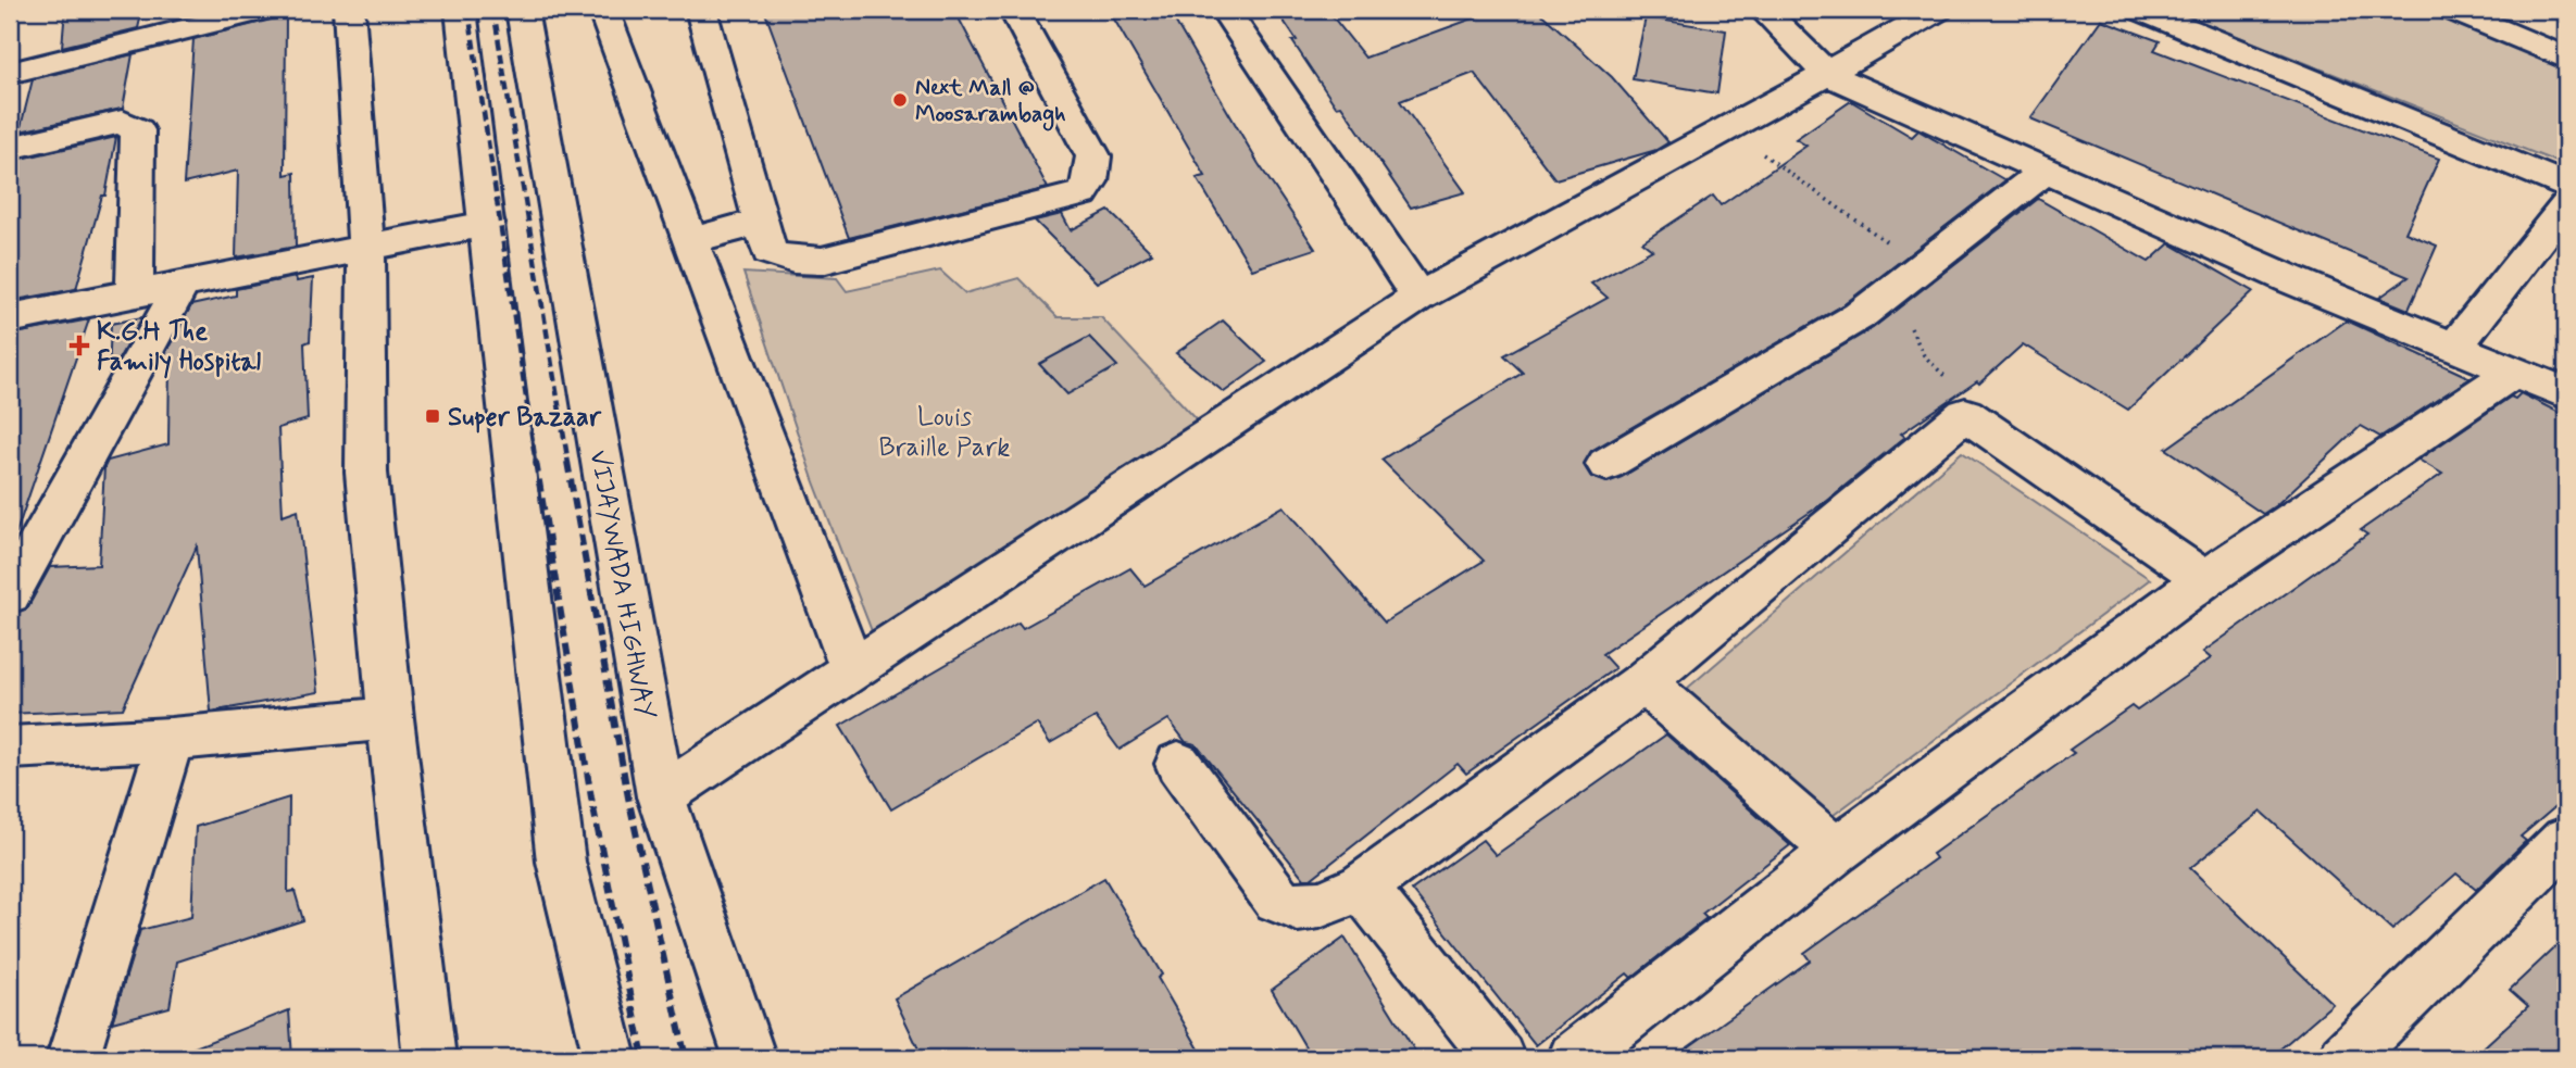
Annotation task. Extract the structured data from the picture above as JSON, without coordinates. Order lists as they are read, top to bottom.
{
  "streets": {
    "main road": ["VIJAYWADA HIGHWAY"]
  },
  "parks": ["Louis Braille Park"],
  "places": {
    "other": ["Next Mall @ Moosarambagh"],
    "health": ["K.G.H The Family Hospital"],
    "transit": ["Super Bazaar"]
  }
}
